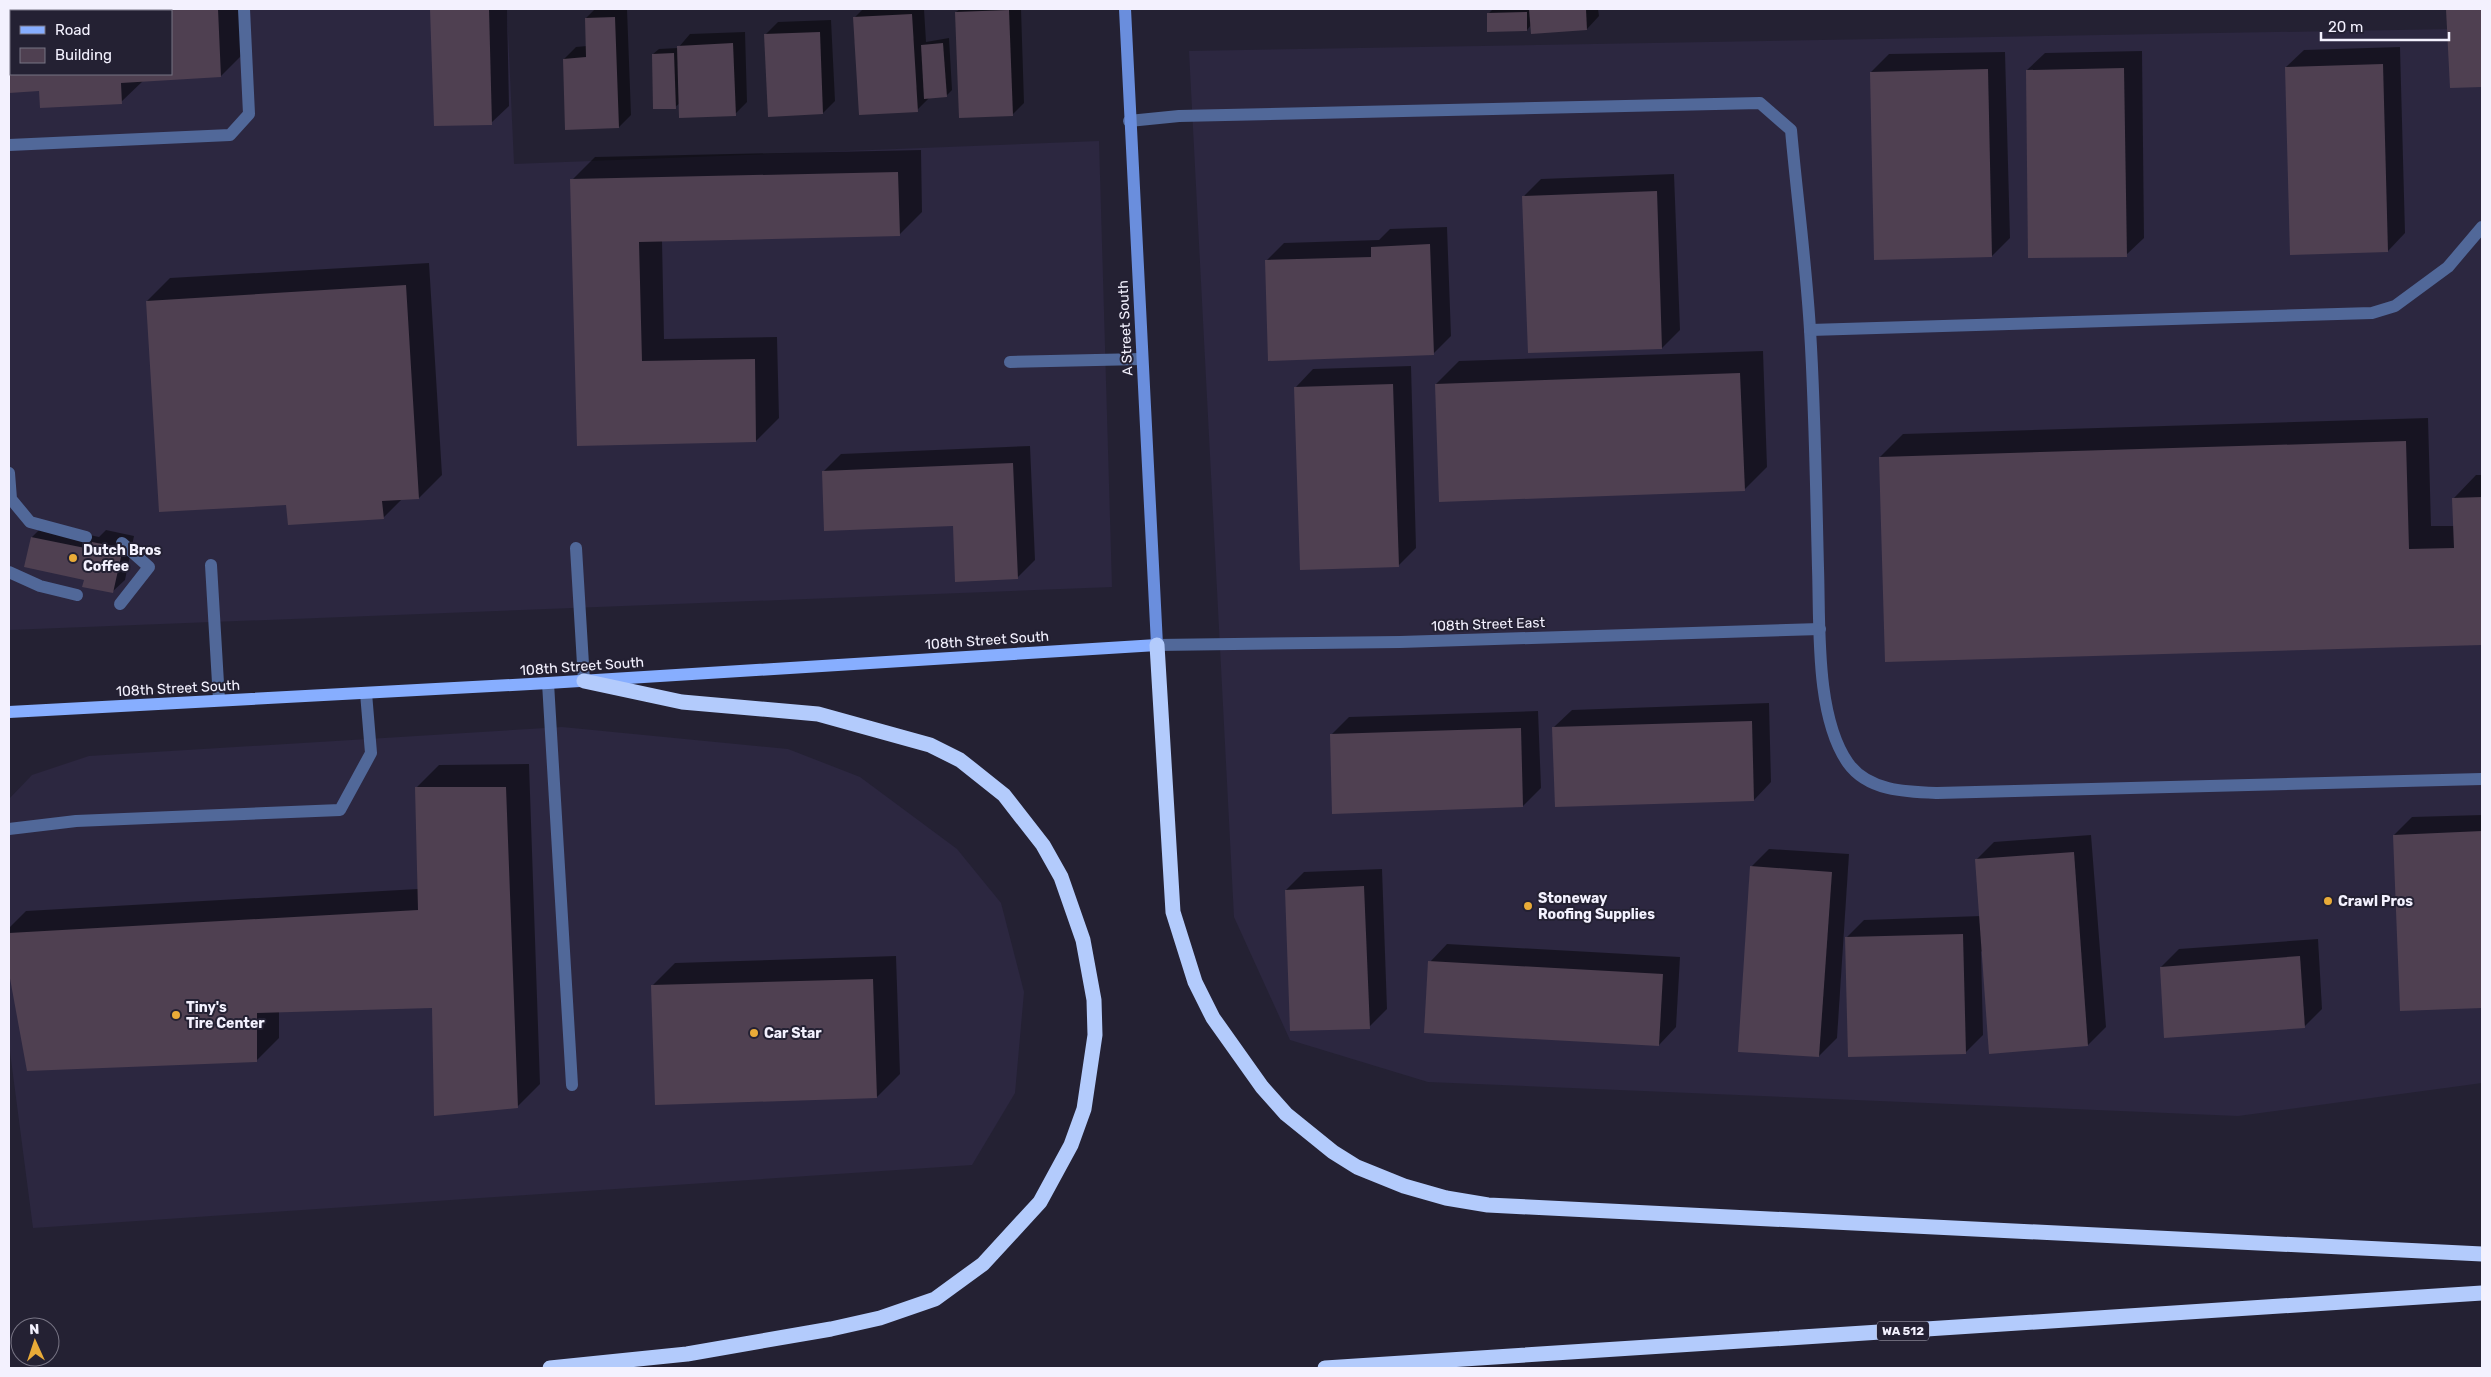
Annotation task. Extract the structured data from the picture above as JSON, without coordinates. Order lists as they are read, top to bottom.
{
  "streets": {
    "highway": ["WA 512"],
    "main road": ["108th Street South"],
    "street": ["A Street South"],
    "lane": ["108th Street East"]
  },
  "crossings": [
    ["A Street South", "108th Street East"],
    ["A Street South", "108th Street South"],
    ["108th Street East", "108th Street South"]
  ],
  "places": [
    "Dutch Bros Coffee",
    "Crawl Pros",
    "Stoneway Roofing Supplies",
    "Tiny's Tire Center",
    "Car Star"
  ],
  "legend": ["Road", "Building"],
  "scale_bar": "20 m",
  "north": "top"
}
